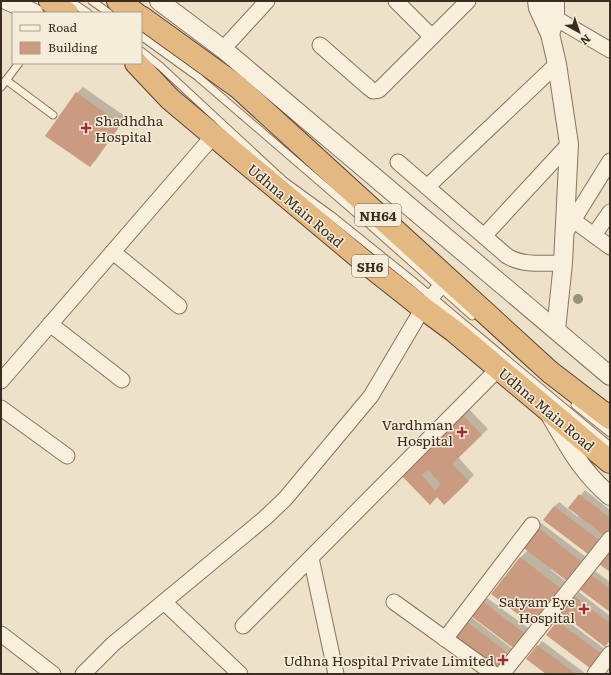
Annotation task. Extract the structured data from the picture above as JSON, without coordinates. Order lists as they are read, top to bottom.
{
  "streets": {
    "highway": ["Udhna Main Road", "NH64", "SH6"]
  },
  "crossings": [
    ["Udhna Main Road", "NH64"]
  ],
  "places": {
    "health": [
      "Shadhdha Hospital",
      "Vardhman Hospital",
      "Satyam Eye Hospital",
      "Udhna Hospital Private Limited"
    ]
  },
  "legend": ["Road", "Building"],
  "north": "bottom right"
}
